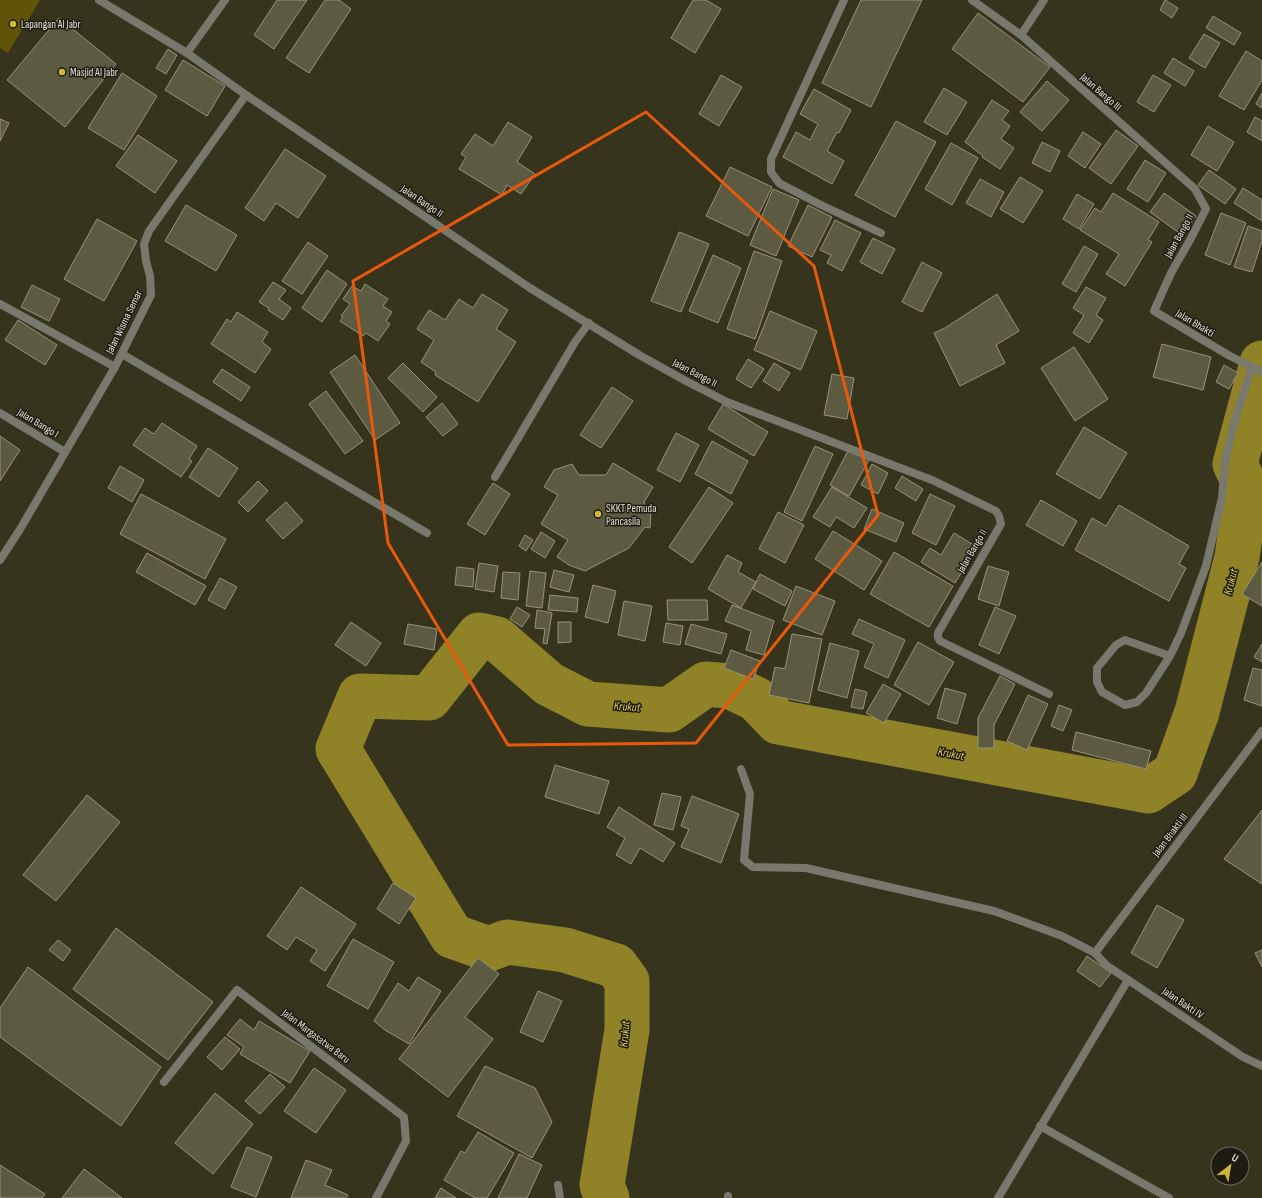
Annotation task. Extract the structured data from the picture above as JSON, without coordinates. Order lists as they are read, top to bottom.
{
  "streets": {
    "street": [
      "Jalan Bango III",
      "Jalan Bango II",
      "Jalan Wisma Semar",
      "Jalan Bhakti",
      "Jalan Bango I",
      "Jalan Bhakti III",
      "Jalan Bakti IV",
      "Jalan Margasatwa Baru"
    ]
  },
  "crossings": [
    ["Jalan Bango III", "Jalan Bango II"],
    ["Jalan Bango II", "Jalan Wisma Semar"],
    ["Jalan Bango II", "Jalan Bhakti"],
    ["Jalan Wisma Semar", "Jalan Bango I"],
    ["Jalan Bhakti III", "Jalan Bakti IV"]
  ],
  "water": ["Krukut"],
  "places": ["Lapangan Al Jabr", "Masjid Al Jabr", "SKKT Pemuda Pancasila"],
  "north": "top right"
}
